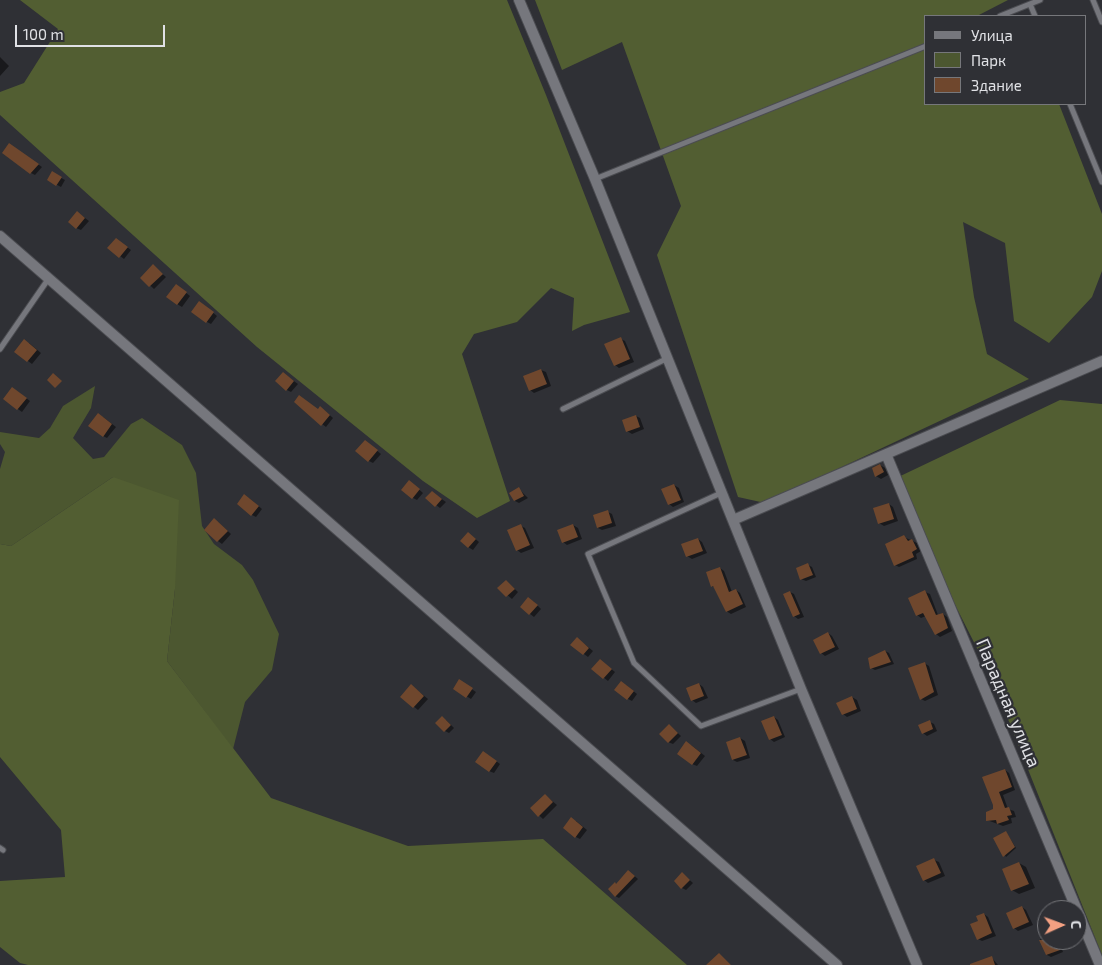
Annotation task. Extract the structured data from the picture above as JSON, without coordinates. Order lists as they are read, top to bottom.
{
  "streets": {
    "street": ["Парадная улица"]
  },
  "legend": ["Улица", "Парк", "Здание"],
  "scale_bar": "100 m",
  "north": "right"
}
